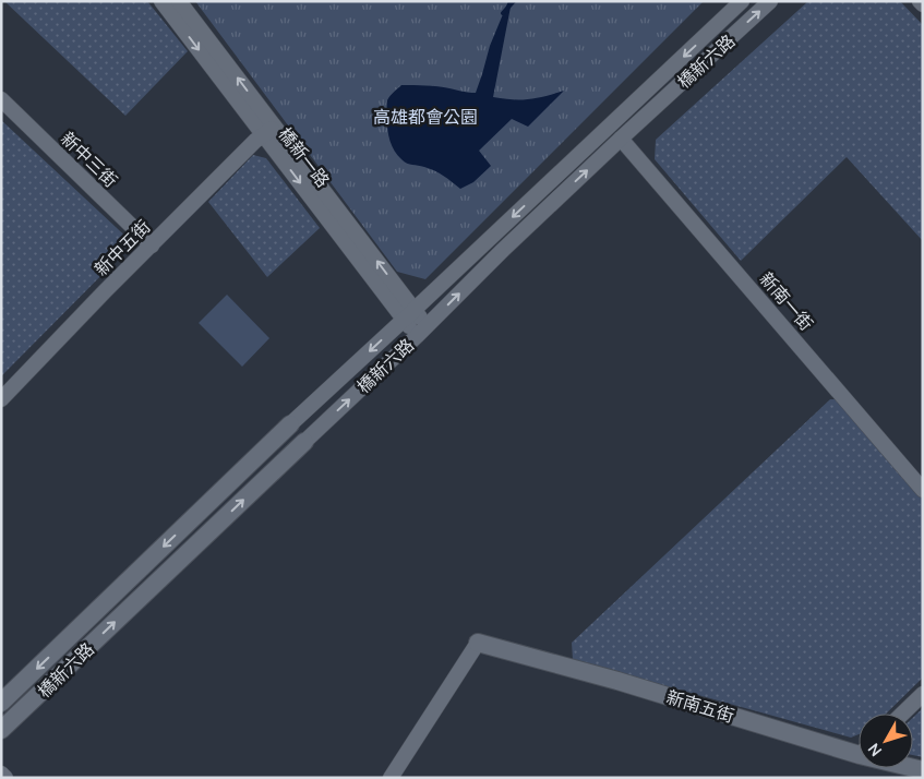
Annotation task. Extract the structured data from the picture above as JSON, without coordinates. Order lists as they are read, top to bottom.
{
  "streets": {
    "street": [
      "橋新六路",
      "橋新一路",
      "新中三街",
      "新中五街",
      "新南一街",
      "新南五街"
    ]
  },
  "crossings": [
    ["橋新六路", "橋新一路"],
    ["橋新六路", "新南一街"],
    ["橋新一路", "新中五街"],
    ["新中三街", "新中五街"]
  ],
  "parks": ["高雄都會公園"],
  "north": "bottom left"
}
